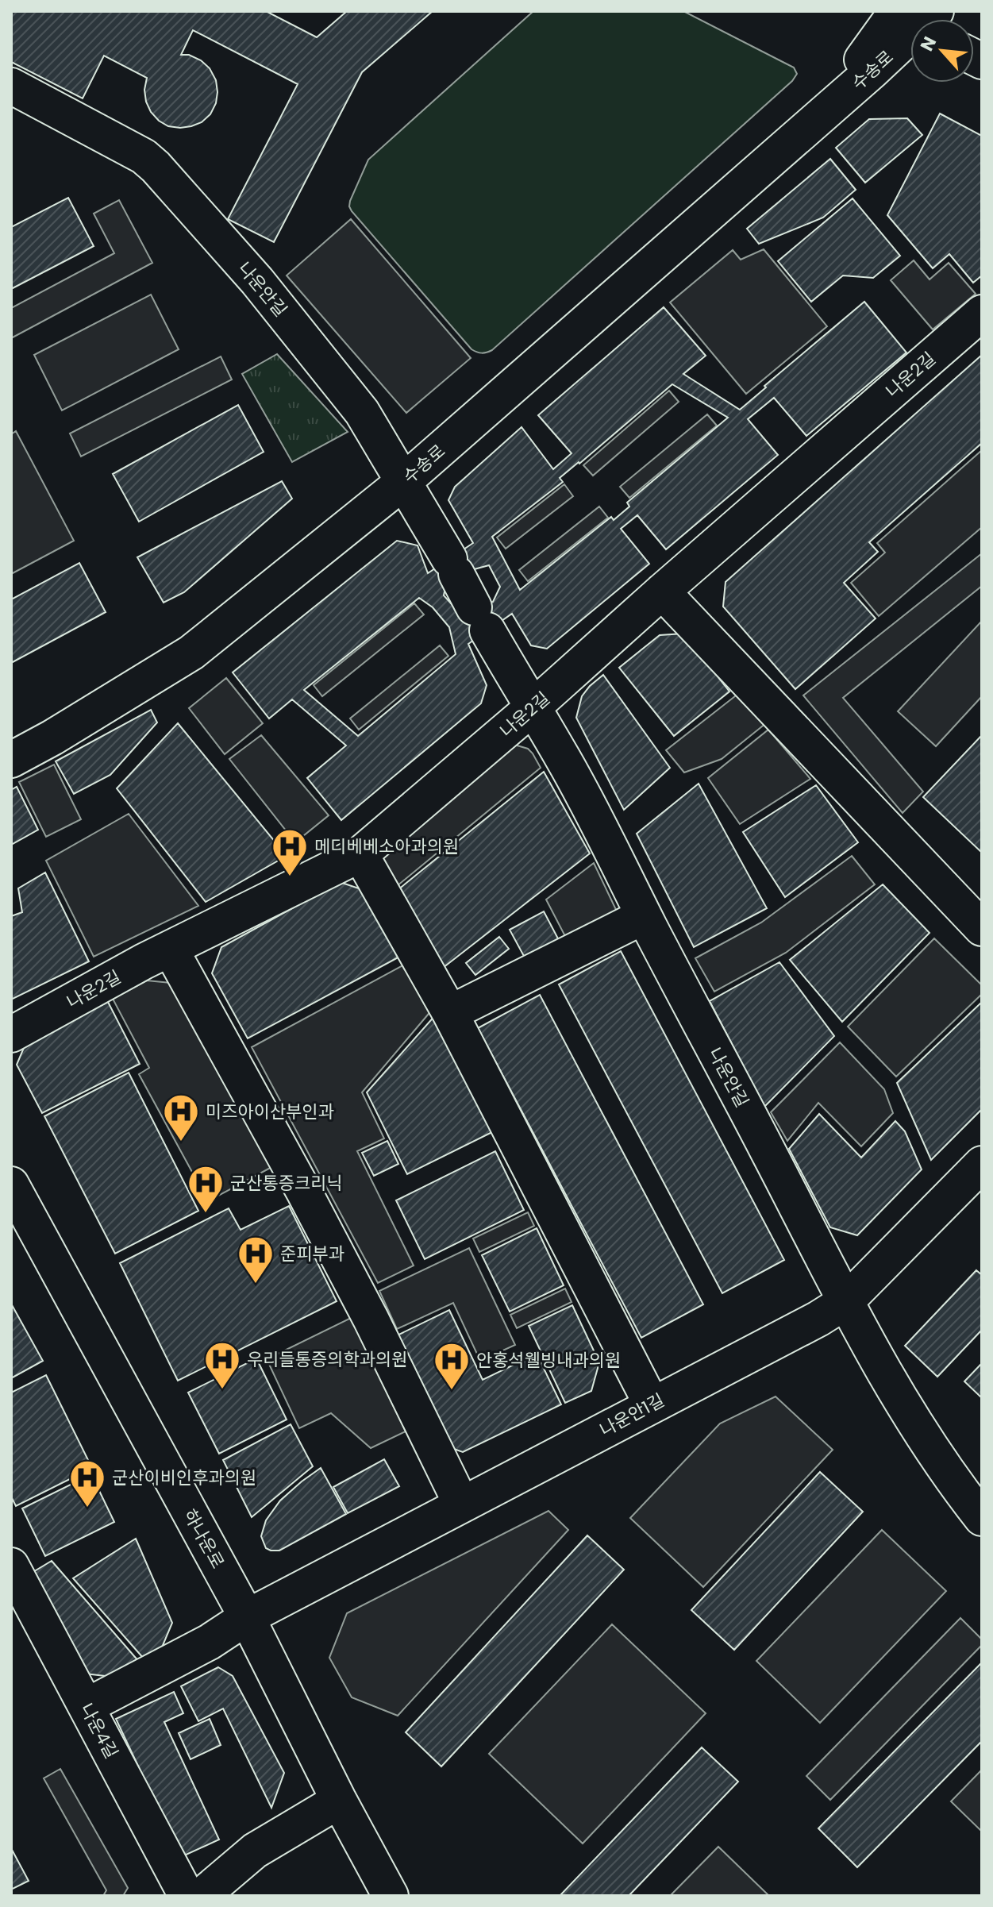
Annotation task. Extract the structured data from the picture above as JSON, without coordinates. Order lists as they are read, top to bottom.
{
  "streets": {
    "street": [
      "수송로",
      "나운안길",
      "나운2길",
      "나운안1길",
      "하나운로",
      "나운4길"
    ]
  },
  "crossings": [
    ["수송로", "나운안길"],
    ["나운안길", "나운2길"],
    ["나운안길", "나운안1길"],
    ["나운안1길", "하나운로"],
    ["나운안1길", "나운4길"]
  ],
  "places": {
    "hospital": [
      "메디베베소아과의원",
      "미즈아이산부인과",
      "군산통증크리닉",
      "준피부과",
      "우리들통증의학과의원",
      "안홍석웰빙내과의원",
      "군산이비인후과의원"
    ]
  },
  "north": "top left"
}
